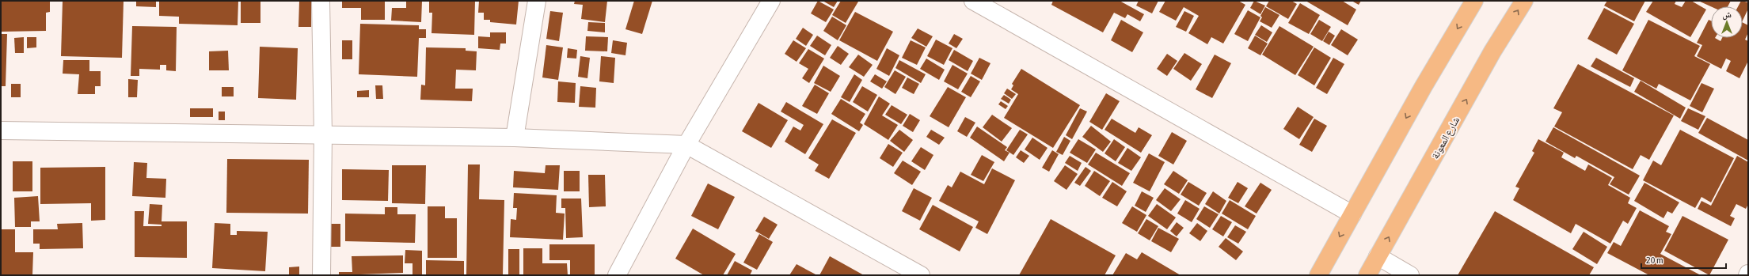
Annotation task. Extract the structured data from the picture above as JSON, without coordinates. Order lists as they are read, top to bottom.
{
  "streets": {
    "highway": ["شارع المعونة"]
  },
  "scale_bar": "20 m",
  "north": "top"
}
